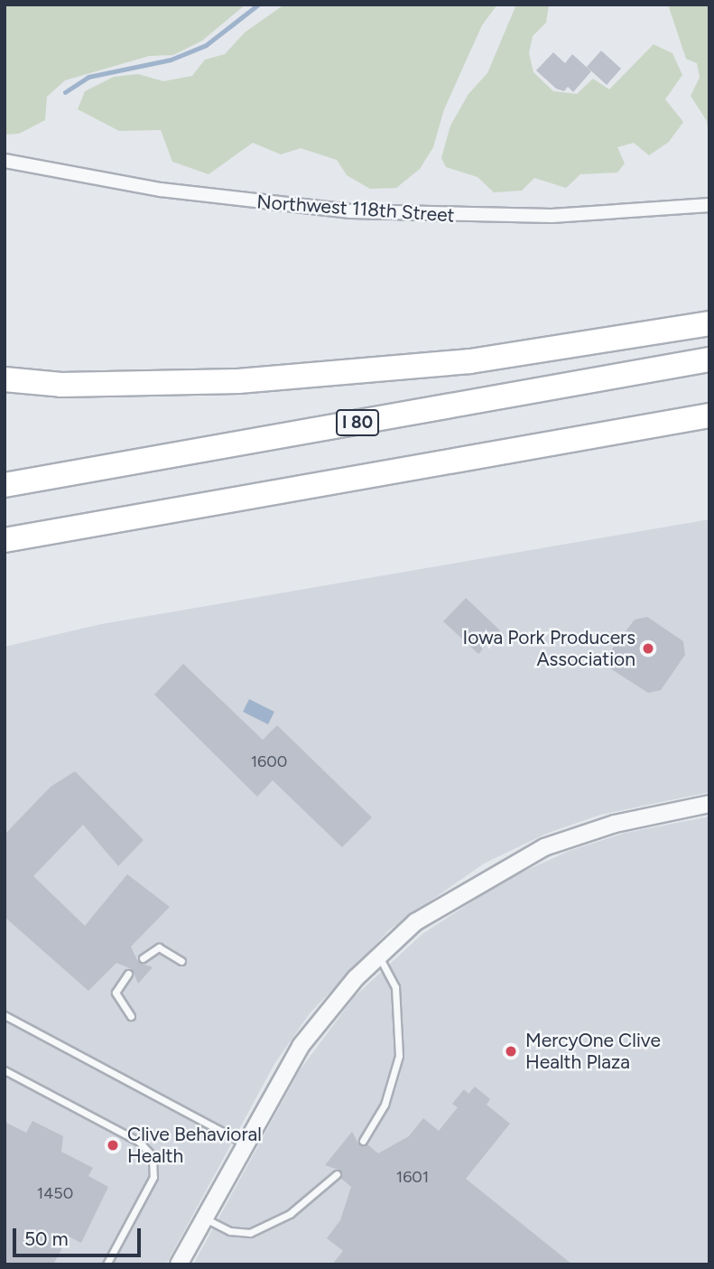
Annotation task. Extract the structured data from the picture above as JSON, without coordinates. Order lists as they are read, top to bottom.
{
  "streets": {
    "highway": ["I 80"],
    "street": ["Northwest 118th Street"]
  },
  "places": ["Iowa Pork Producers Association", "MercyOne Clive Health Plaza", "Clive Behavioral Health"],
  "house_numbers": ["1600", "1601", "1450"],
  "scale_bar": "50 m"
}
